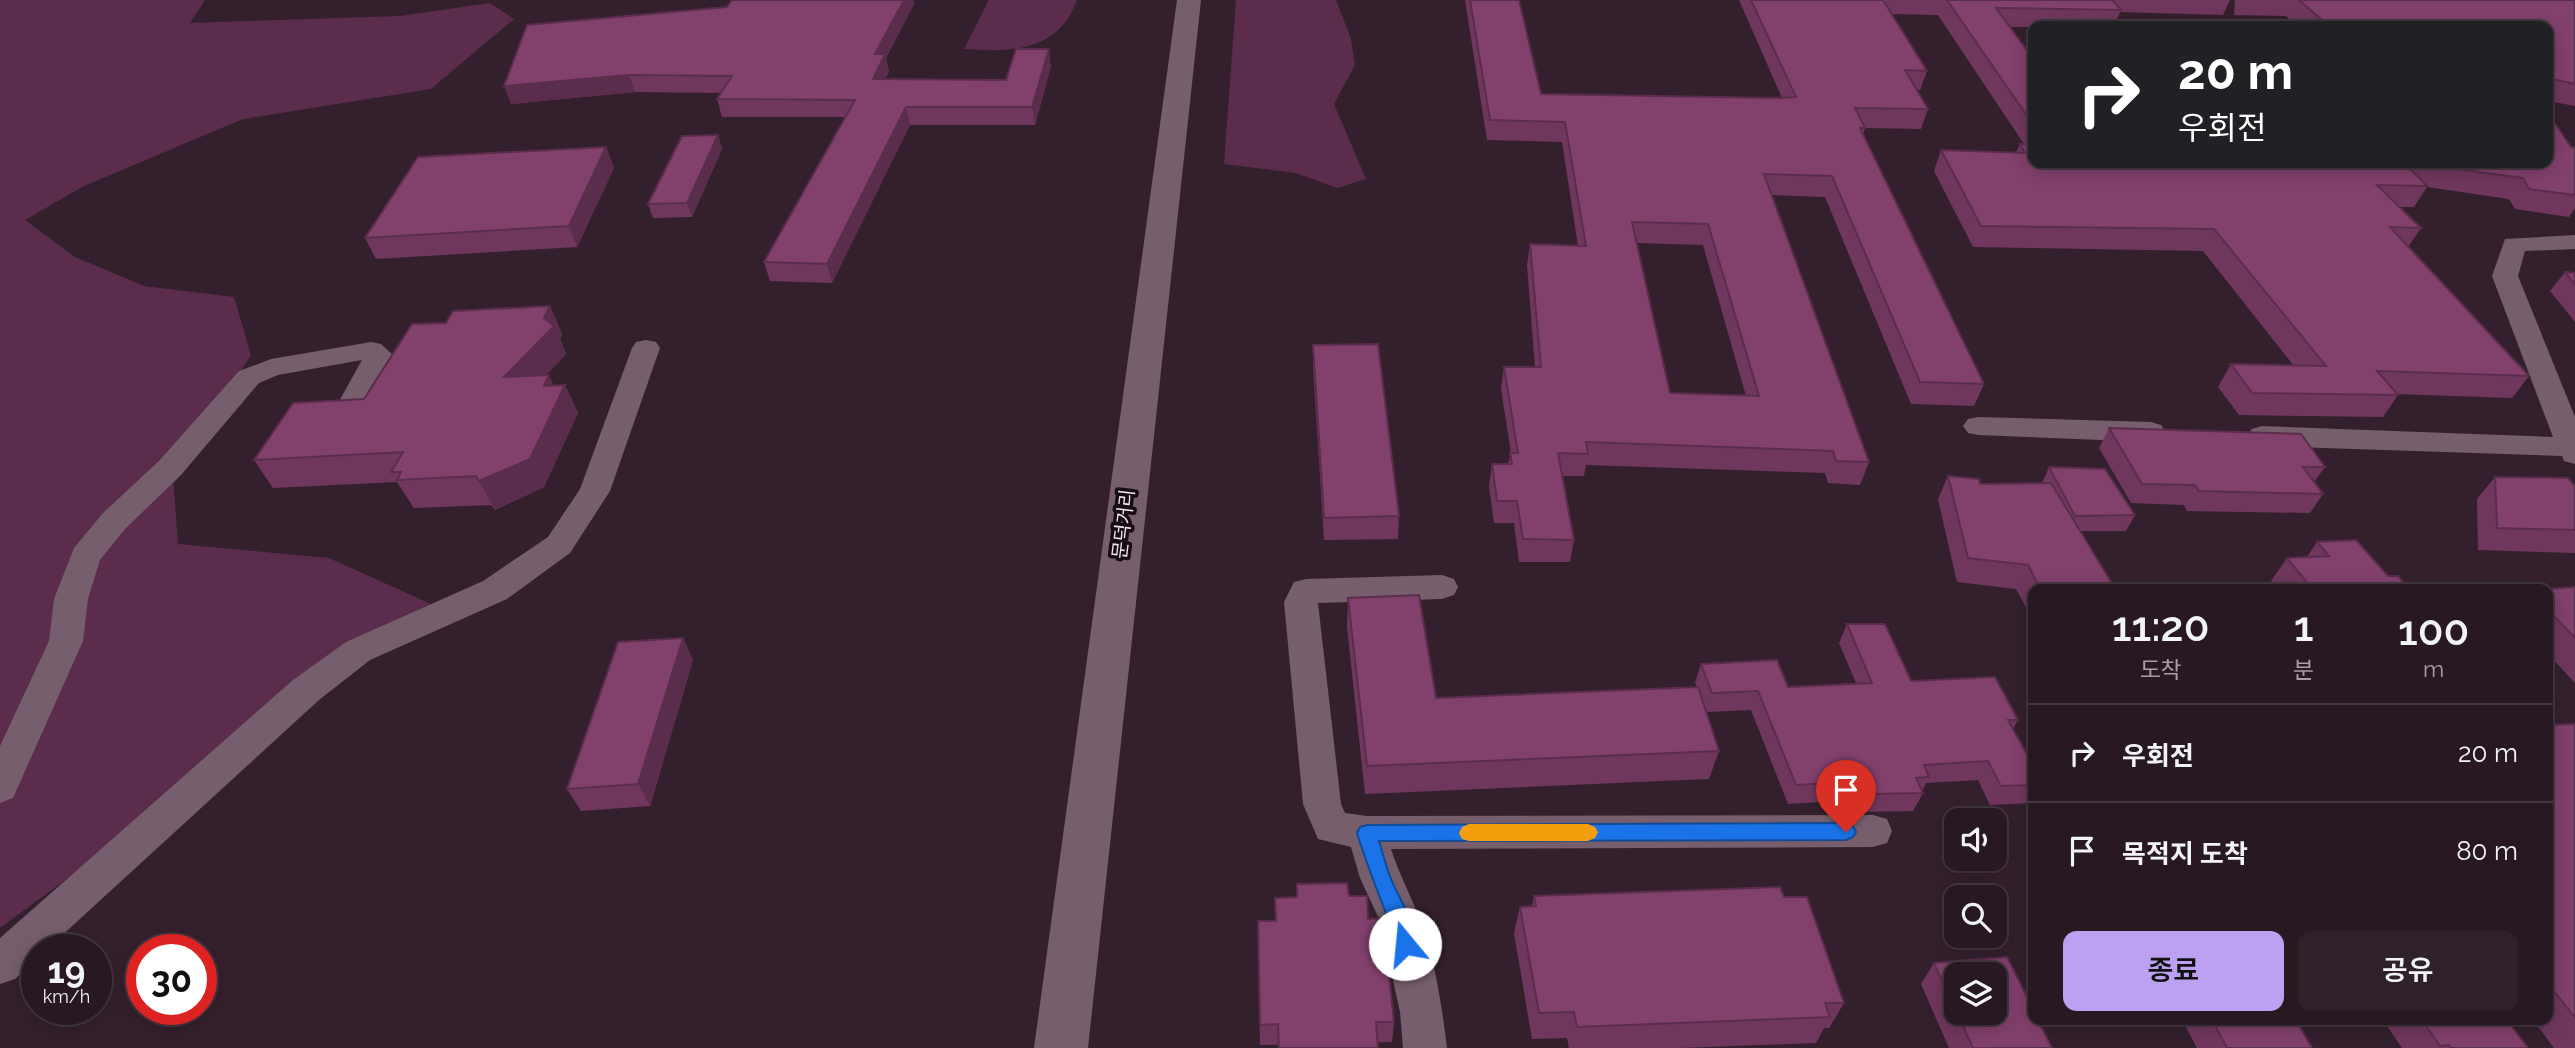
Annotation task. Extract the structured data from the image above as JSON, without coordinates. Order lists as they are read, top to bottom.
{
  "streets": {
    "main road": ["문덕거리"]
  },
  "page": {
    "turn": ["20 m", "우회전"],
    "eta": [
      "11:20",
      "도착",
      "1",
      "분",
      "100",
      "m"
    ],
    "list": [
      {
        "name": "우회전",
        "value": "20 m"
      },
      {
        "name": "목적지 도착",
        "value": "80 m"
      }
    ],
    "buttons": ["종료", "공유"],
    "speed": "19 km/h",
    "limit": "30"
  }
}
